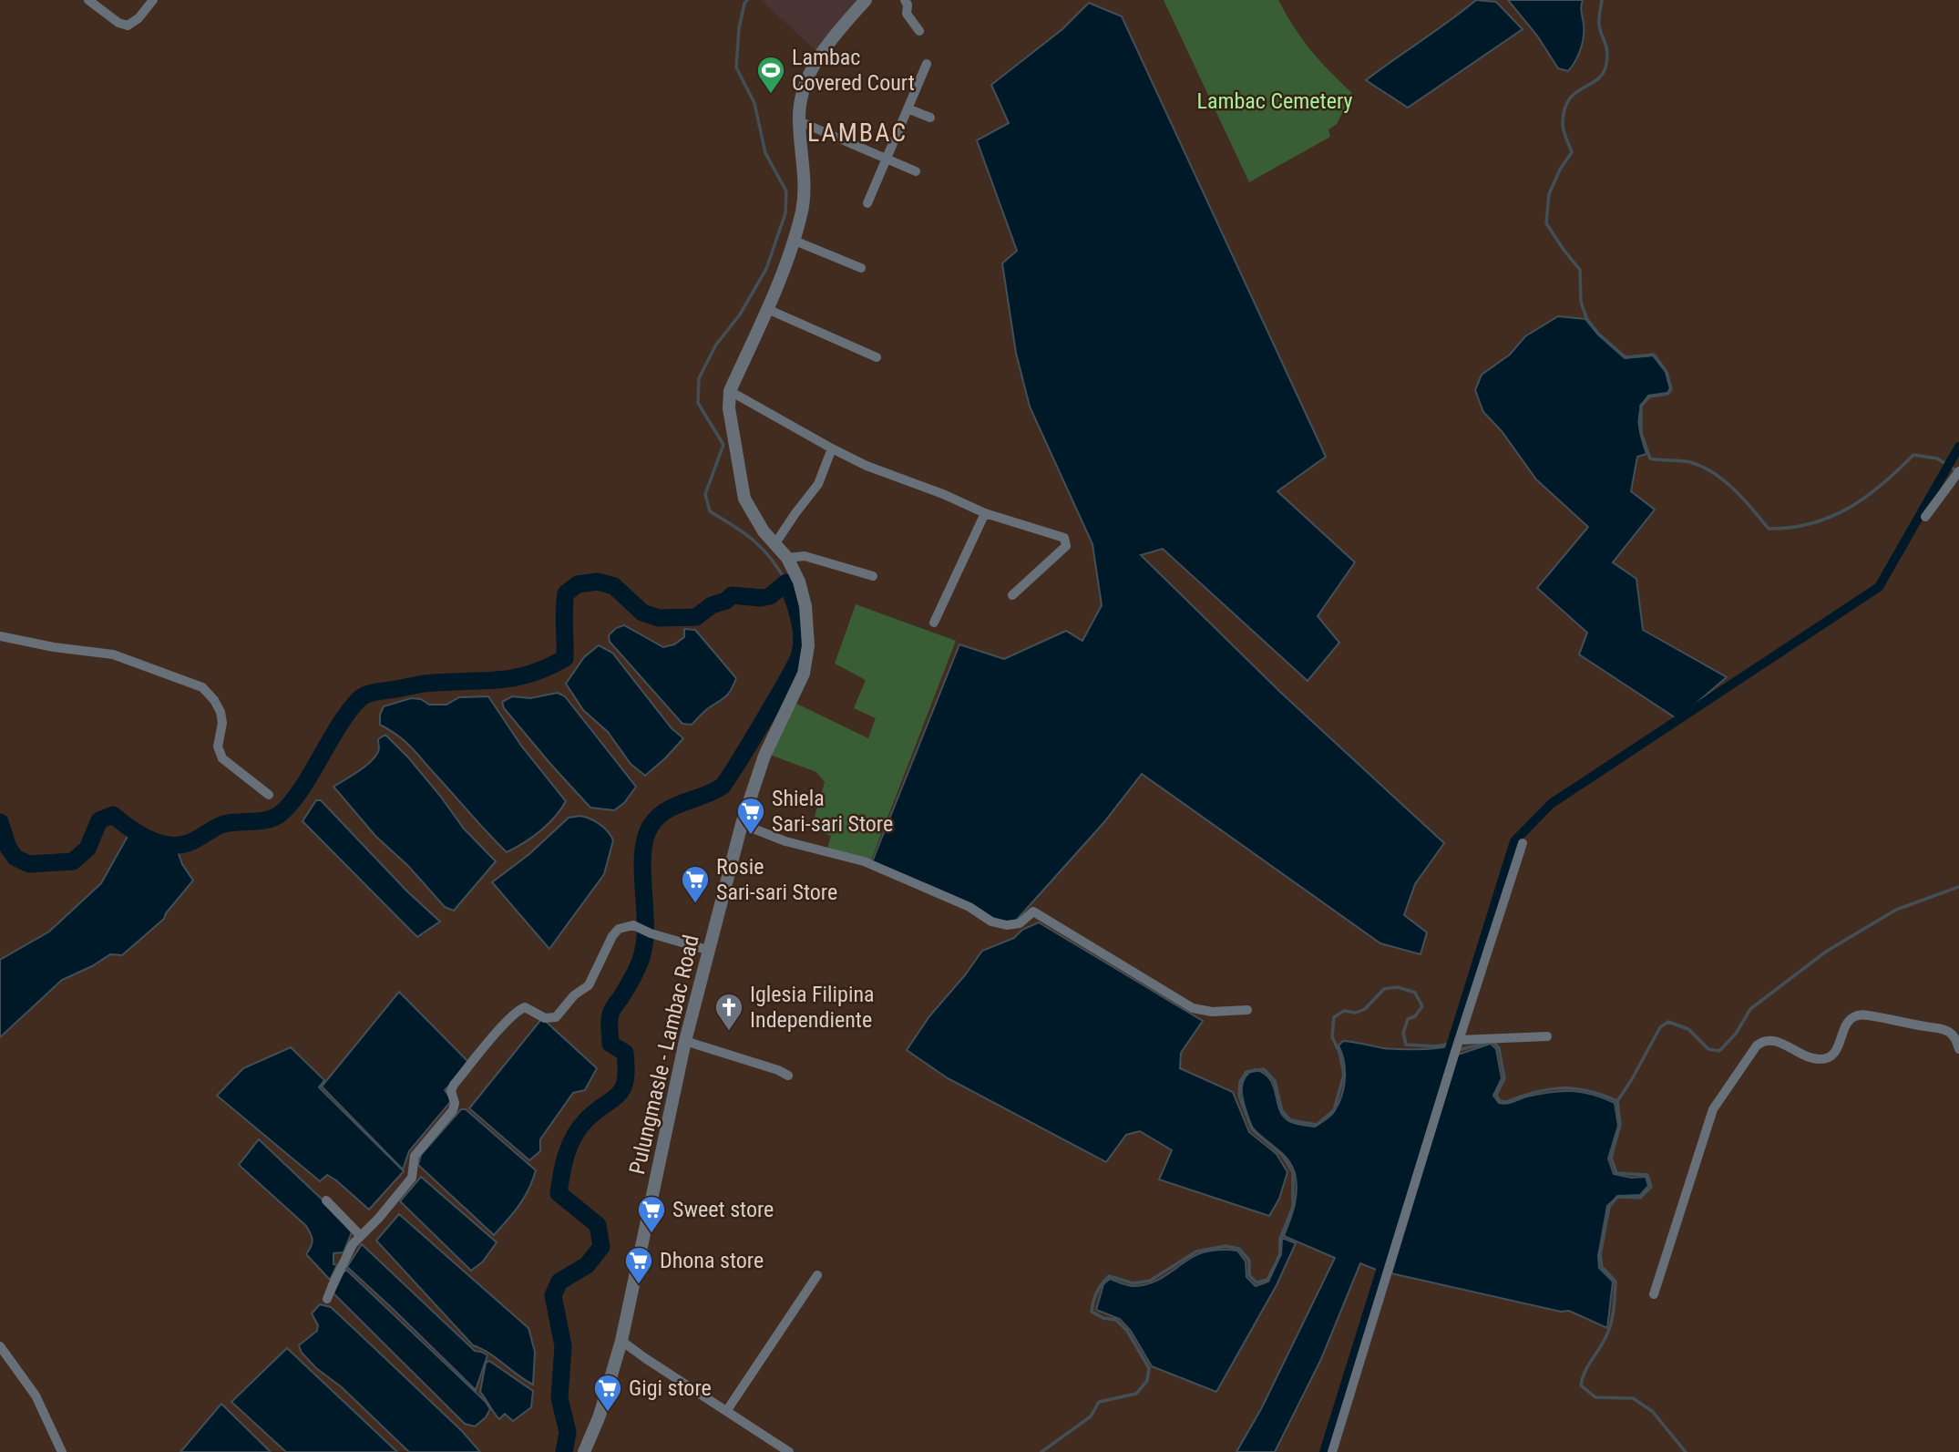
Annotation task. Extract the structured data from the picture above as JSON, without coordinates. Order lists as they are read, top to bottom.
{
  "streets": {
    "street": ["Pulungmasle - Lambac Road"]
  },
  "districts": ["LAMBAC"],
  "parks": ["Lambac Cemetery"],
  "places": {
    "sports": ["Lambac Covered Court"],
    "supermarket": [
      "Shiela Sari-sari Store",
      "Rosie Sari-sari Store",
      "Sweet store",
      "Dhona store",
      "Gigi store"
    ],
    "church": ["Iglesia Filipina Independiente"]
  }
}
